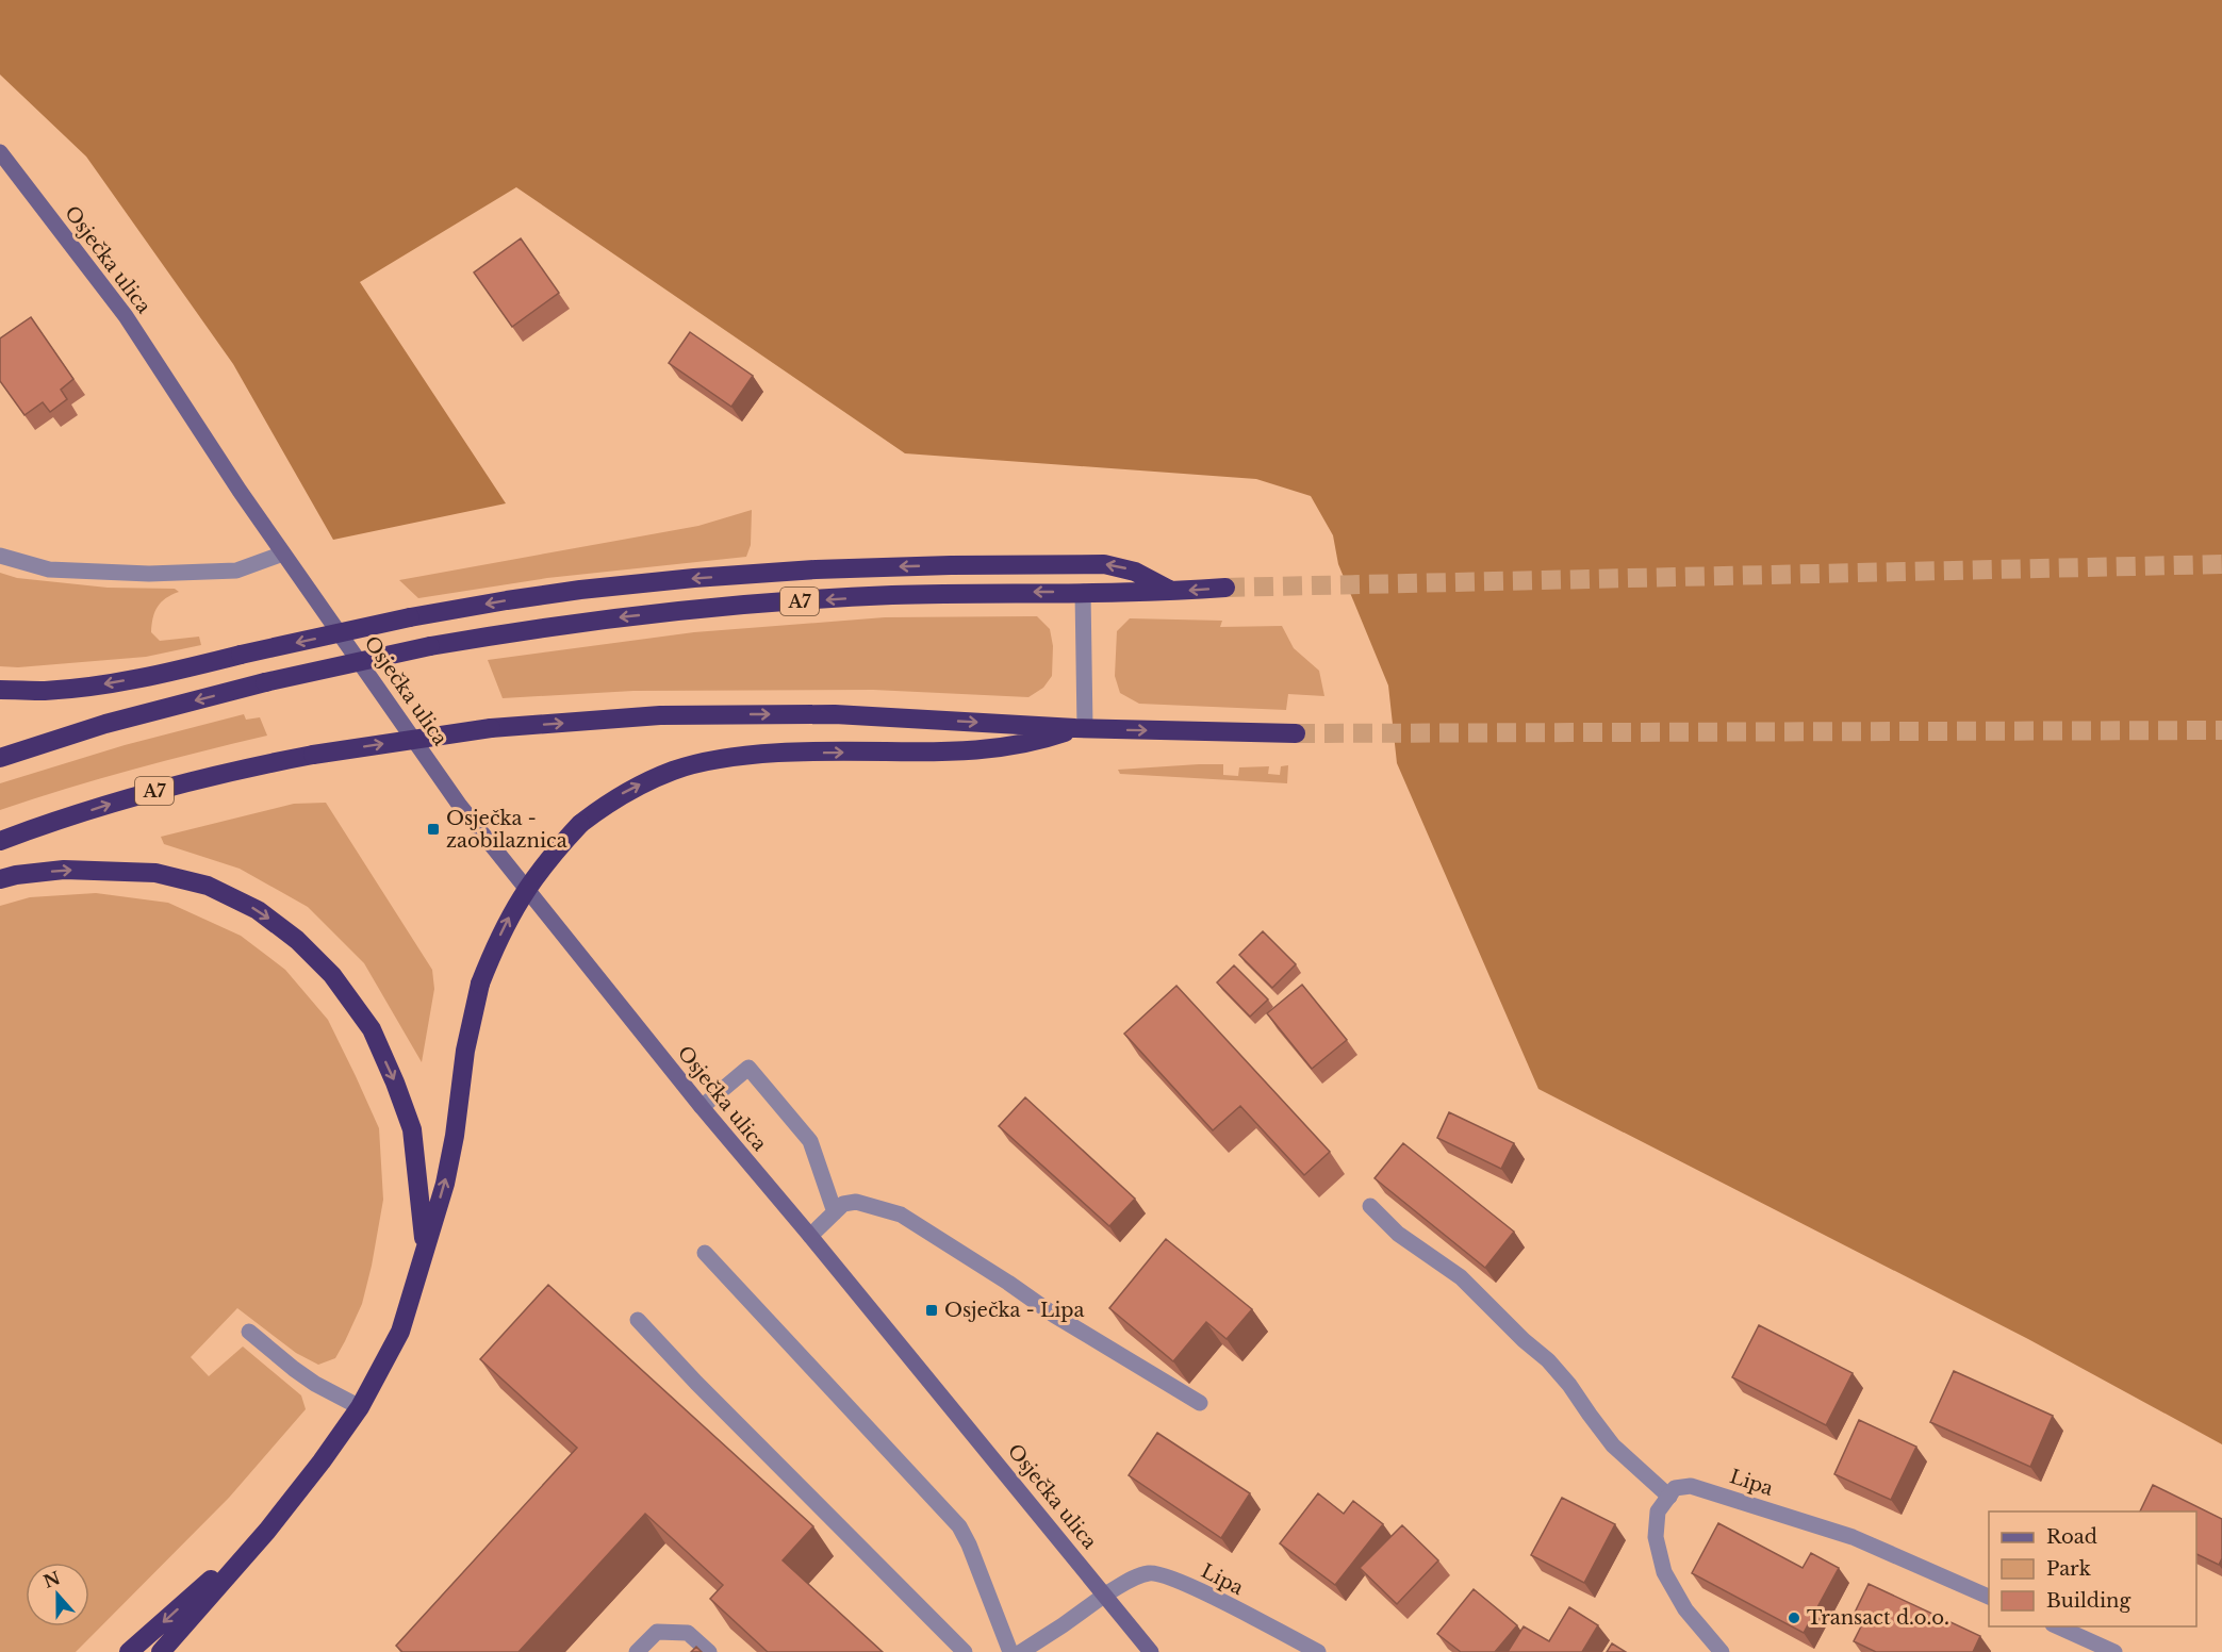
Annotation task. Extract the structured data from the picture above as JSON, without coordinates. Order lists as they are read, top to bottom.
{
  "streets": {
    "highway": ["A7"],
    "main road": ["Osječka ulica"],
    "street": ["Lipa"]
  },
  "crossings": [
    ["Osječka ulica", "Lipa"]
  ],
  "places": {
    "transit": ["Osječka - zaobilaznica", "Osječka - Lipa"],
    "other": ["Transact d.o.o."]
  },
  "legend": ["Road", "Park", "Building"],
  "north": "top"
}
